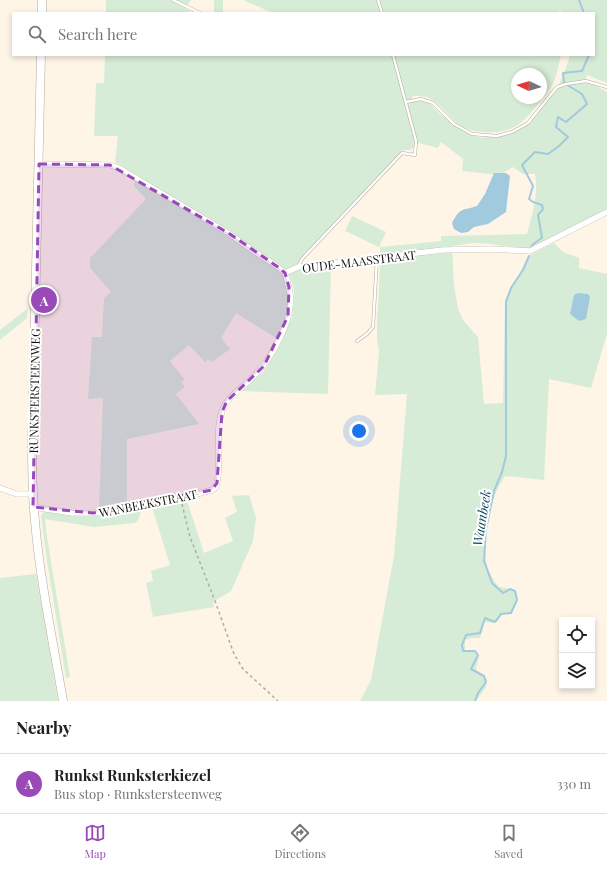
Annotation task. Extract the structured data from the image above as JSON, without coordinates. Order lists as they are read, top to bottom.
{
  "streets": {
    "street": ["OUDE-MAASSTRAAT", "RUNKSTERSTEENWEG", "WANBEEKSTRAAT"]
  },
  "crossings": [
    ["OUDE-MAASSTRAAT", "RUNKSTERSTEENWEG"],
    ["OUDE-MAASSTRAAT", "WANBEEKSTRAAT"],
    ["RUNKSTERSTEENWEG", "WANBEEKSTRAAT"]
  ],
  "water": ["Waanbeek"],
  "north": "left",
  "page": {
    "search": "Search here",
    "pins": "A",
    "heading": "Nearby",
    "list": [
      {
        "mark": "A",
        "name": "Runkst Runksterkiezel",
        "note": "Bus stop · Runkstersteenweg",
        "value": "330 m"
      }
    ],
    "nav": ["Map", "Directions", "Saved"]
  }
}
